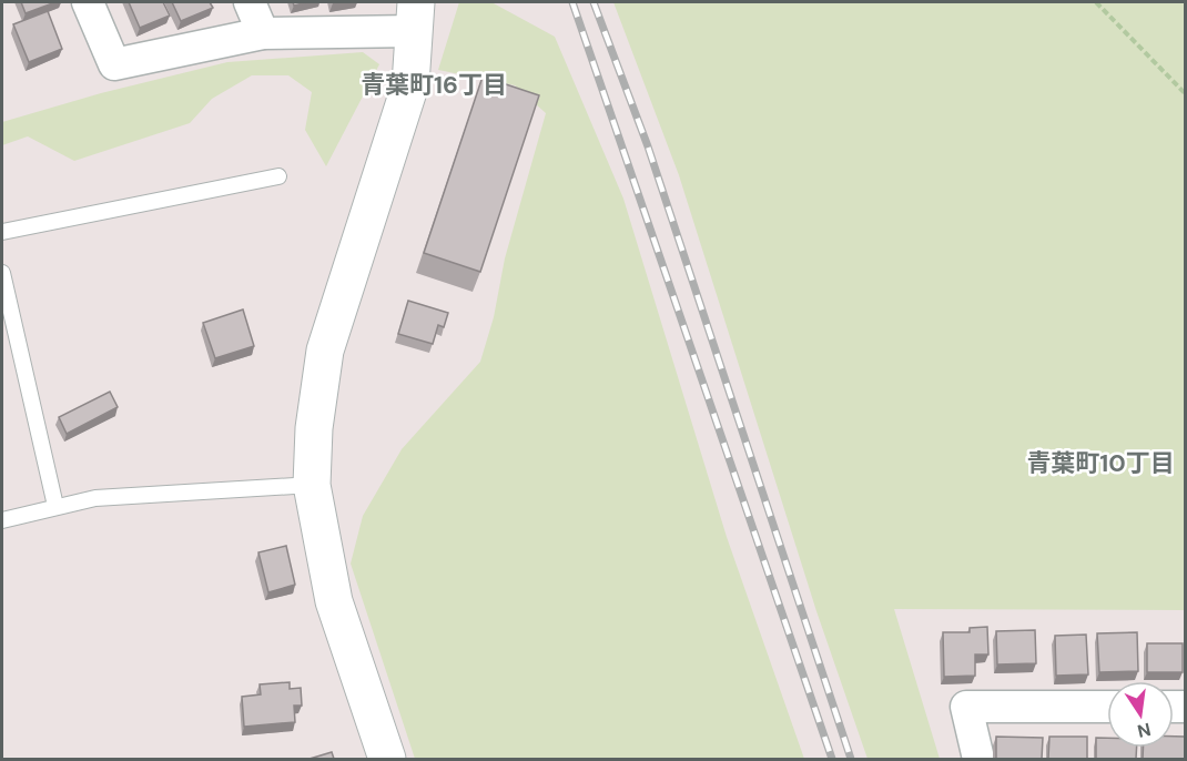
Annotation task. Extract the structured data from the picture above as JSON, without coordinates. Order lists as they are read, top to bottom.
{
  "districts": ["青葉町16丁目", "青葉町10丁目"],
  "north": "bottom"
}
